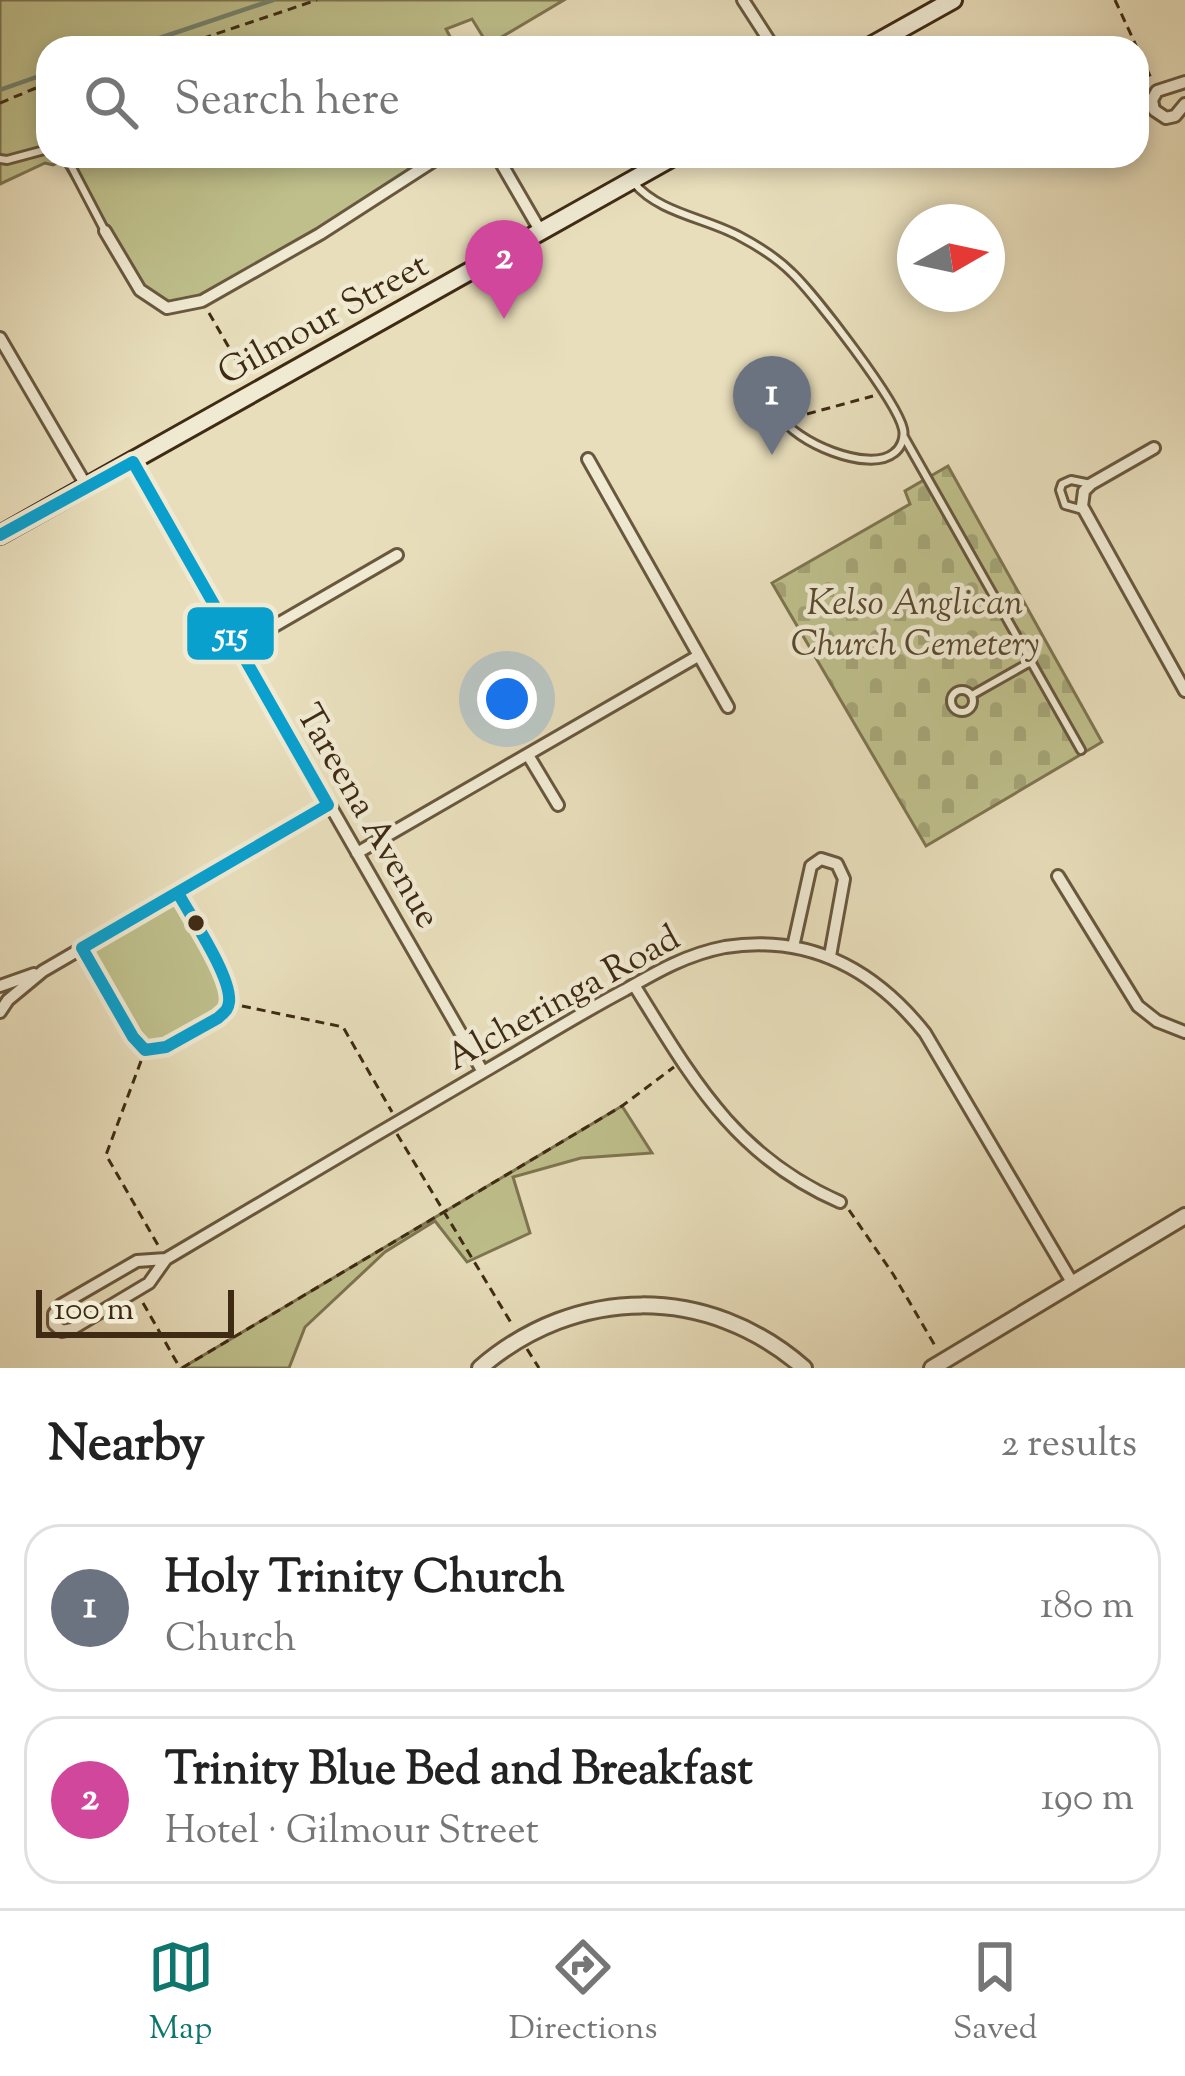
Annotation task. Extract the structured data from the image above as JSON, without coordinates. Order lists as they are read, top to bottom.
{
  "streets": {
    "main road": ["Gilmour Street"],
    "street": ["Tareena Avenue", "Alcheringa Road"]
  },
  "crossings": [
    ["Gilmour Street", "Tareena Avenue"],
    ["Tareena Avenue", "Alcheringa Road"]
  ],
  "parks": ["Kelso Anglican Church Cemetery"],
  "lines": ["transit line 515"],
  "scale_bar": "100 m",
  "north": "right",
  "page": {
    "search": "Search here",
    "pins": ["2", "1"],
    "scale": "100 m",
    "heading": ["Nearby", "2 results"],
    "list": [
      {
        "mark": "1",
        "name": "Holy Trinity Church",
        "note": "Church",
        "value": "180 m"
      },
      {
        "mark": "2",
        "name": "Trinity Blue Bed and Breakfast",
        "note": "Hotel · Gilmour Street",
        "value": "190 m"
      }
    ],
    "nav": ["Map", "Directions", "Saved"]
  }
}
